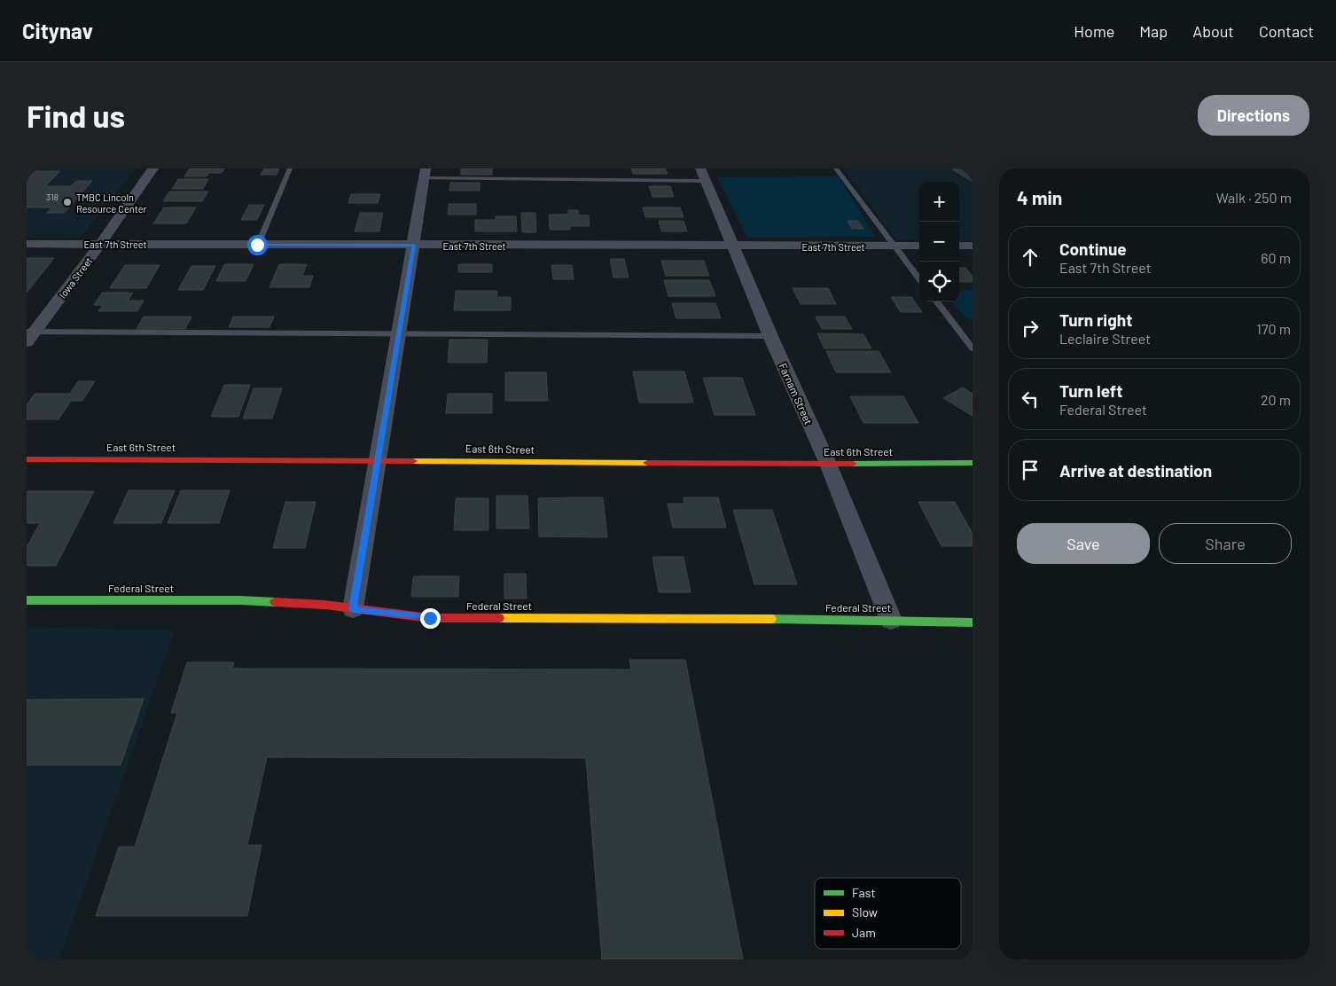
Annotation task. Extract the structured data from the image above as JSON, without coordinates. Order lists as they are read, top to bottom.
{
  "streets": {
    "street": [
      "East 7th Street",
      "Iowa Street",
      "Farnam Street",
      "East 6th Street",
      "Federal Street"
    ]
  },
  "crossings": [
    ["East 7th Street", "Iowa Street"],
    ["East 7th Street", "Farnam Street"],
    ["Farnam Street", "East 6th Street"],
    ["Farnam Street", "Federal Street"]
  ],
  "places": ["TMBC Lincoln Resource Center"],
  "house_numbers": ["318"],
  "legend": ["Fast", "Slow", "Jam"],
  "page": {
    "header": "Citynav",
    "nav": [
      "Home",
      "Map",
      "About",
      "Contact"
    ],
    "buttons": [
      "Directions",
      ["Save", "Share"]
    ],
    "title": "Find us",
    "heading": ["4 min", "Walk · 250 m"],
    "map_buttons": ["+", "−"],
    "list": [
      ["Continue", "East 7th Street", "60 m"],
      ["Turn right", "Leclaire Street", "170 m"],
      ["Turn left", "Federal Street", "20 m"],
      "Arrive at destination"
    ]
  }
}
